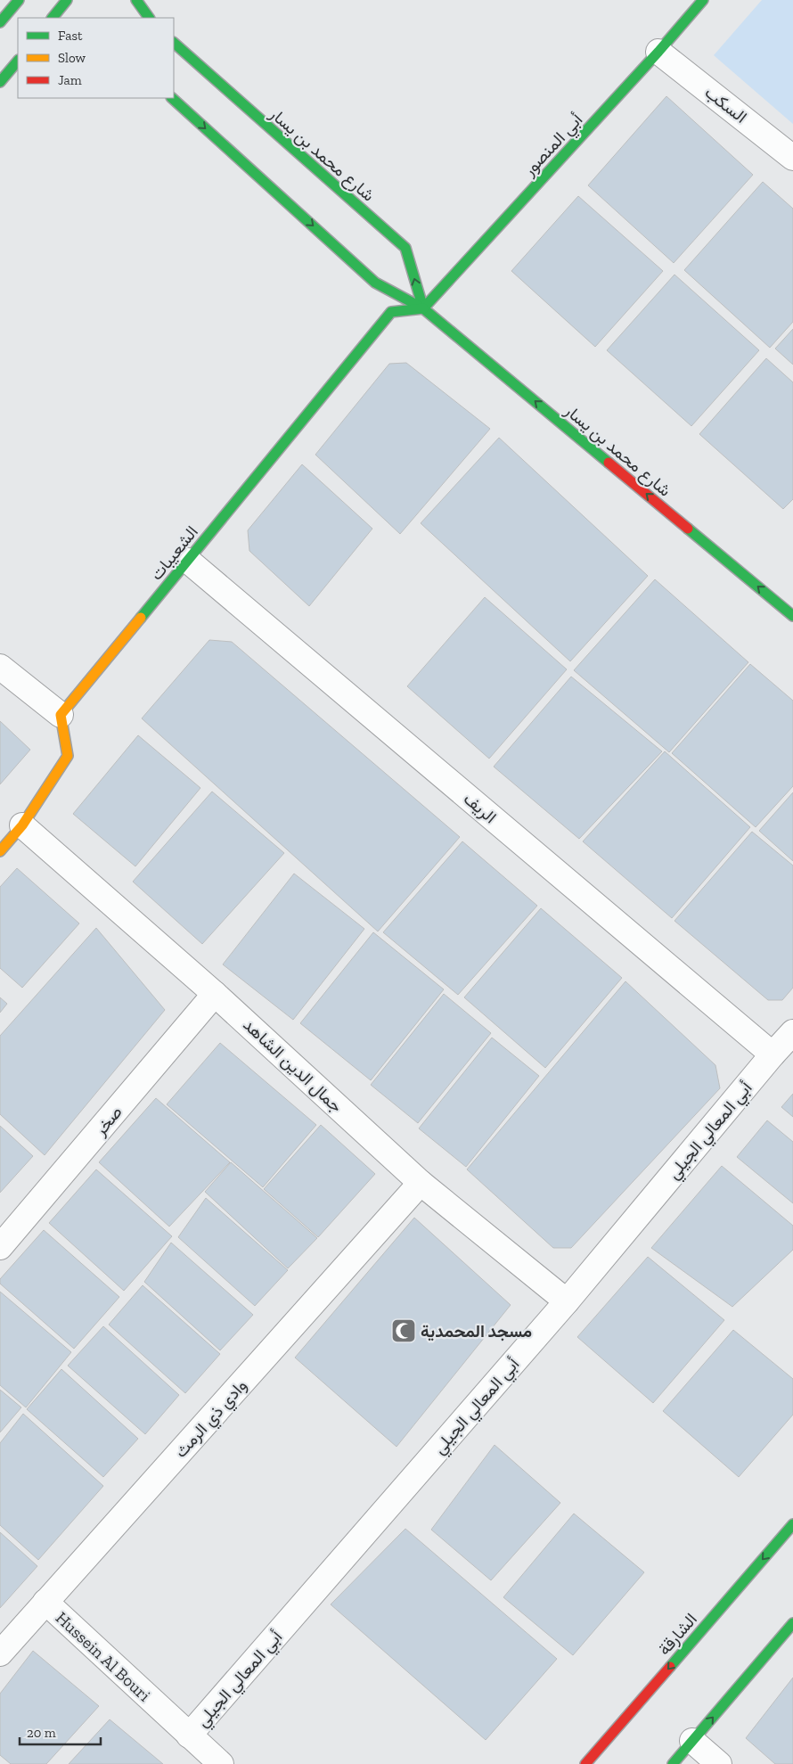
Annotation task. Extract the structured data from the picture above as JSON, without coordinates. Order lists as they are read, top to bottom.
{
  "streets": {
    "street": [
      "السكب",
      "أبي المنصور",
      "شارع محمد بن يسار",
      "الشعيبات",
      "الريف",
      "جمال الدين الشاهد",
      "صخر",
      "أبي المعالي الجيلي",
      "وادي ذي الرمث",
      "الشارقة",
      "Hussein Al Bouri"
    ]
  },
  "crossings": [
    ["السكب", "أبي المنصور"],
    ["أبي المنصور", "شارع محمد بن يسار"],
    ["أبي المنصور", "الشعيبات"],
    ["شارع محمد بن يسار", "الشعيبات"],
    ["الشعيبات", "الريف"],
    ["الريف", "أبي المعالي الجيلي"],
    ["جمال الدين الشاهد", "صخر"],
    ["جمال الدين الشاهد", "أبي المعالي الجيلي"],
    ["جمال الدين الشاهد", "وادي ذي الرمث"],
    ["أبي المعالي الجيلي", "Hussein Al Bouri"],
    ["وادي ذي الرمث", "Hussein Al Bouri"]
  ],
  "places": {
    "mosque": ["مسجد المحمدية"]
  },
  "legend": ["Fast", "Slow", "Jam"],
  "scale_bar": "20 m"
}
